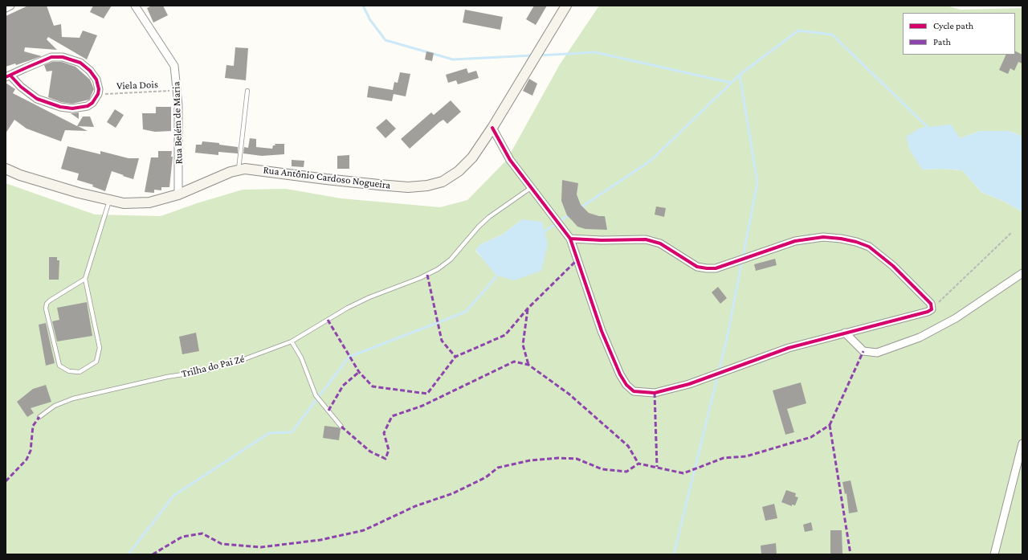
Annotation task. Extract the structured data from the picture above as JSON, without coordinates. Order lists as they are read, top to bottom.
{
  "streets": {
    "main road": ["Rua Antônio Cardoso Nogueira"],
    "street": ["Rua Belém de Maria"],
    "lane": ["Trilha do Pai Zé"],
    "path": ["Viela Dois"]
  },
  "crossings": [
    ["Viela Dois", "Rua Belém de Maria"],
    ["Rua Belém de Maria", "Rua Antônio Cardoso Nogueira"]
  ],
  "legend": ["Cycle path", "Path"]
}
